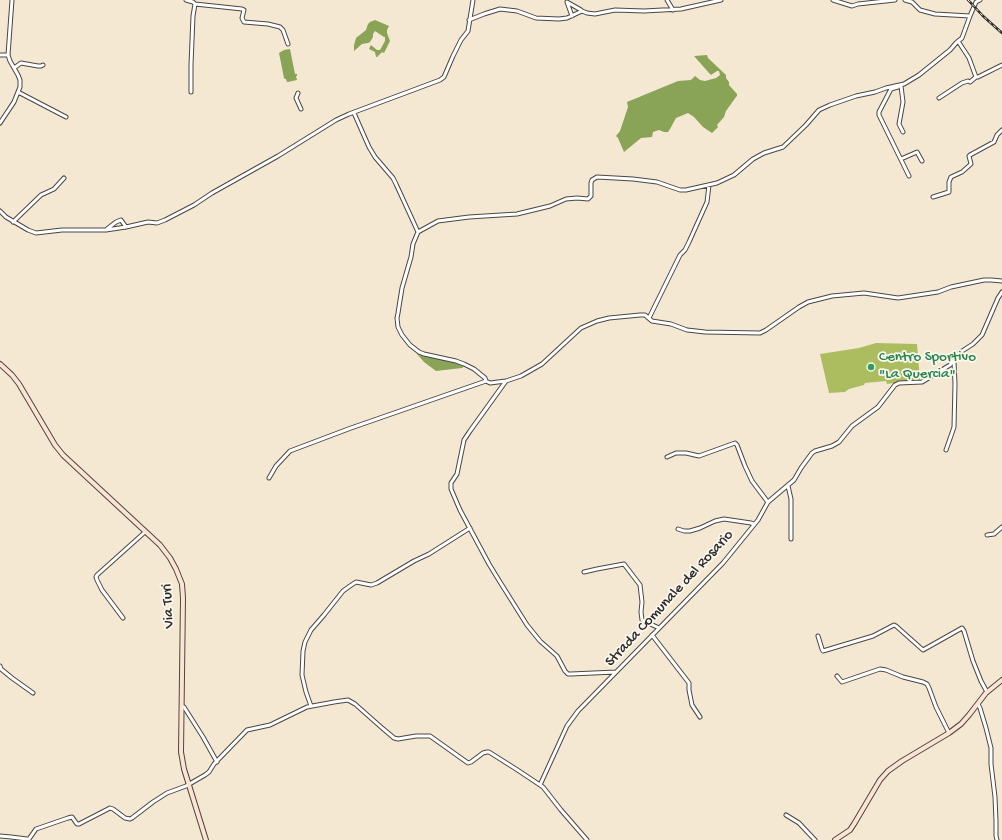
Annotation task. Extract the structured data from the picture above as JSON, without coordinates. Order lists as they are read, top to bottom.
{
  "streets": {
    "main road": ["Via Turi"],
    "street": ["Strada Comunale del Rosario"]
  },
  "places": ["Centro Sportivo \"La Quercia\""]
}
